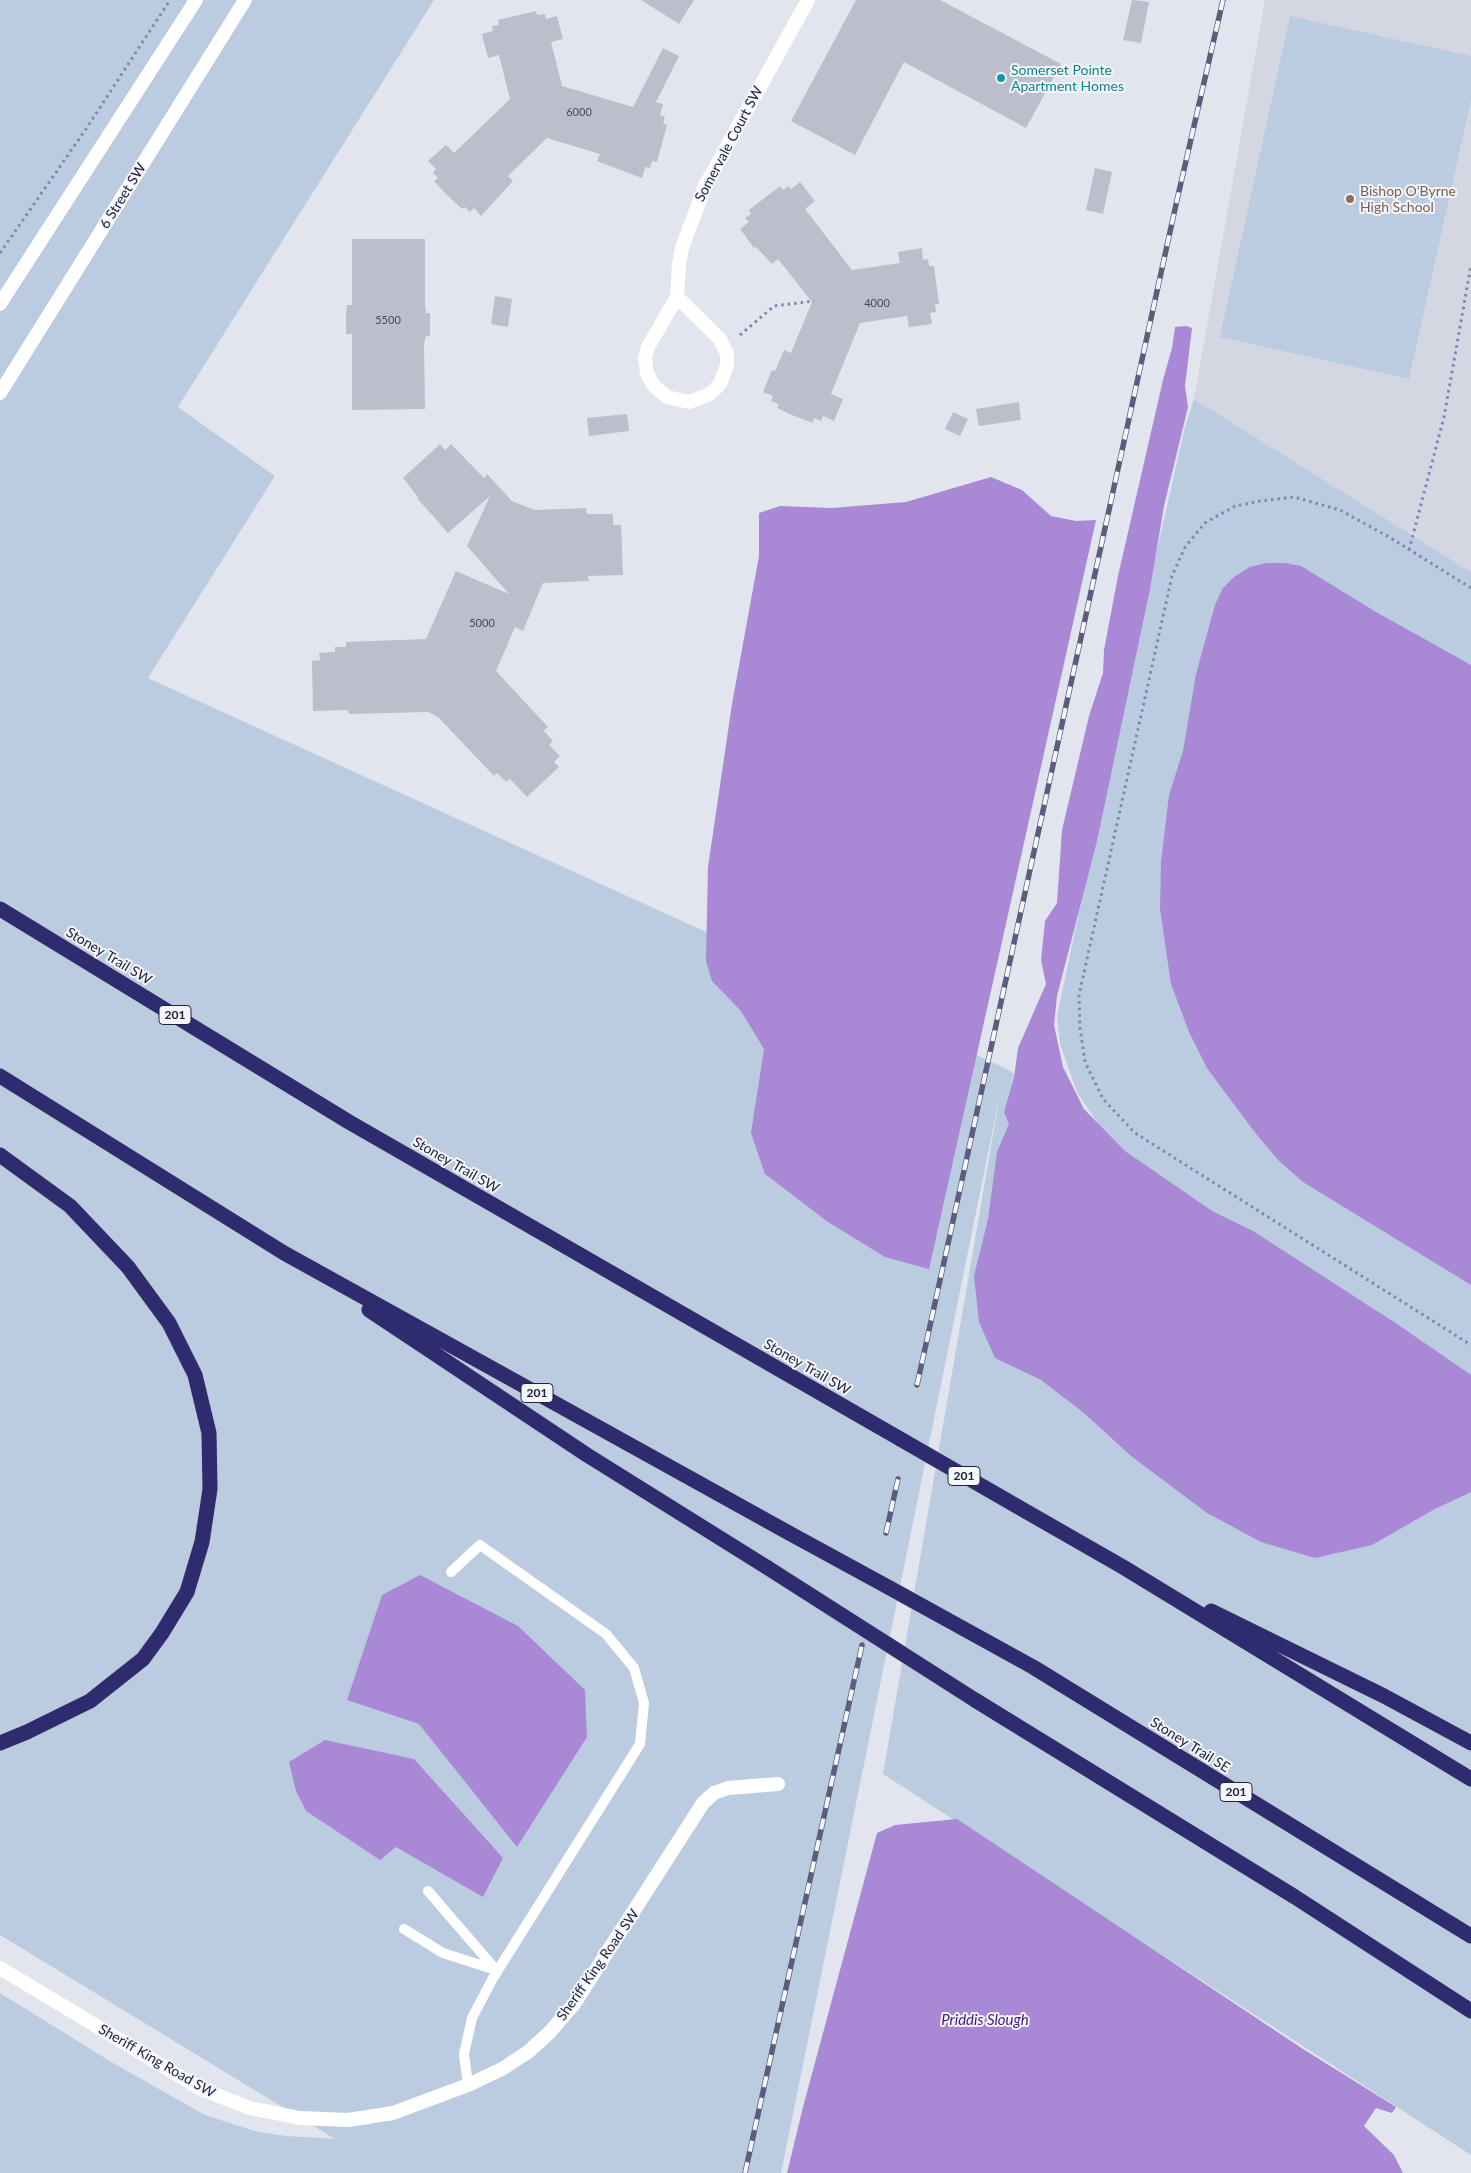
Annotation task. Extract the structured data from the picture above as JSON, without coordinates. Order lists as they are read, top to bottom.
{
  "streets": {
    "highway": ["Stoney Trail SW", "201", "Stoney Trail SE"],
    "street": ["Somervale Court SW", "6 Street SW", "Sheriff King Road SW"]
  },
  "crossings": [
    ["Stoney Trail SW", "201"],
    ["201", "Stoney Trail SE"]
  ],
  "water": ["Priddis Slough"],
  "places": ["Somerset Pointe Apartment Homes", "Bishop O'Byrne High School"],
  "house_numbers": [
    "6000",
    "4000",
    "5500",
    "5000"
  ]
}
